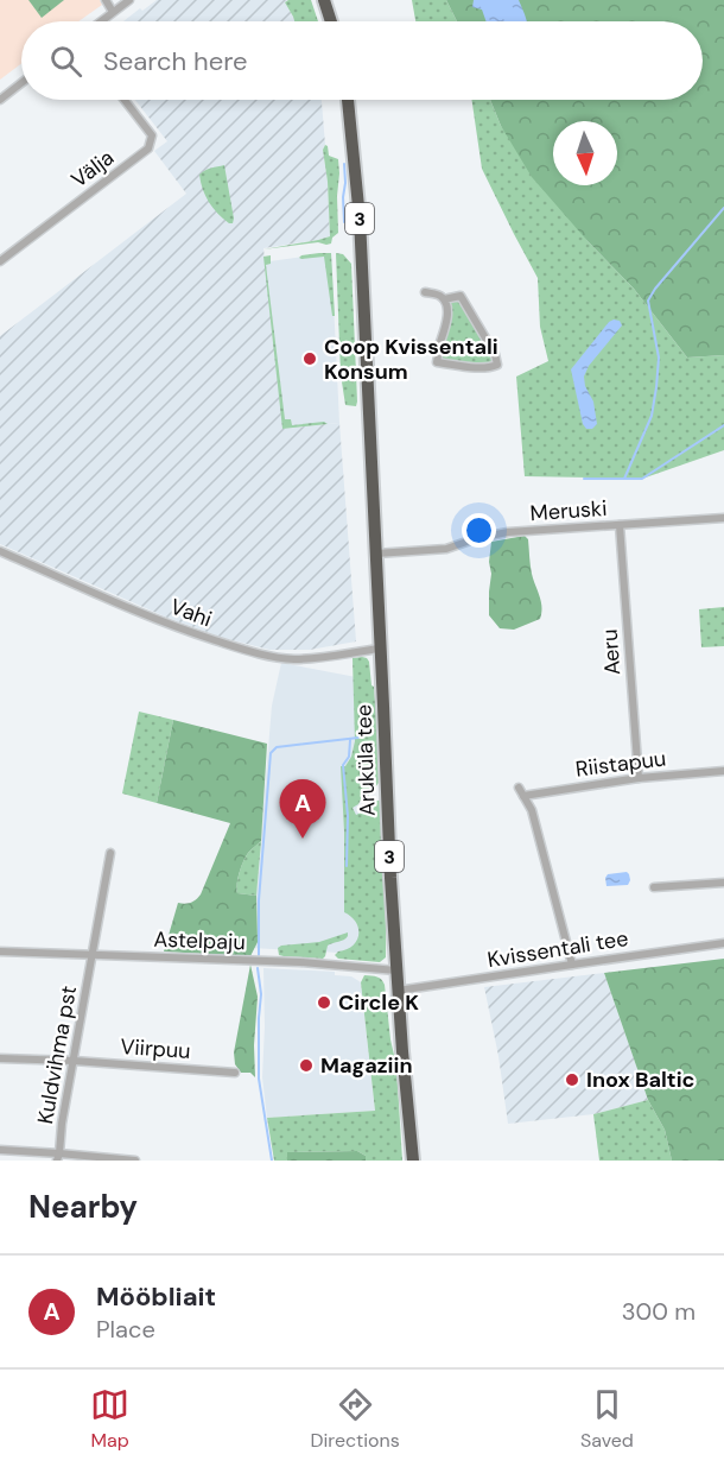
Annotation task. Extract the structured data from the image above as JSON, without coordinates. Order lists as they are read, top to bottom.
{
  "streets": {
    "highway": ["3", "Aruküla tee"],
    "street": [
      "Välja",
      "Meruski",
      "Vahi",
      "Aeru",
      "Riistapuu",
      "Astelpaju",
      "Kvissentali tee",
      "Viirpuu",
      "Kuldvihma pst"
    ]
  },
  "crossings": [
    ["3", "Aruküla tee"],
    ["3", "Kvissentali tee"],
    ["Meruski", "Aeru"],
    ["Meruski", "Aruküla tee"],
    ["Vahi", "Aruküla tee"],
    ["Aeru", "Riistapuu"],
    ["Aruküla tee", "Astelpaju"],
    ["Aruküla tee", "Kvissentali tee"],
    ["Riistapuu", "Kvissentali tee"],
    ["Astelpaju", "Kuldvihma pst"],
    ["Viirpuu", "Kuldvihma pst"]
  ],
  "places": [
    "Coop Kvissentali Konsum",
    "Circle K",
    "Magaziin",
    "Inox Baltic"
  ],
  "north": "bottom",
  "page": {
    "search": "Search here",
    "pins": "A",
    "heading": "Nearby",
    "list": [
      {
        "mark": "A",
        "name": "Mööbliait",
        "note": "Place",
        "value": "300 m"
      }
    ],
    "nav": ["Map", "Directions", "Saved"]
  }
}
